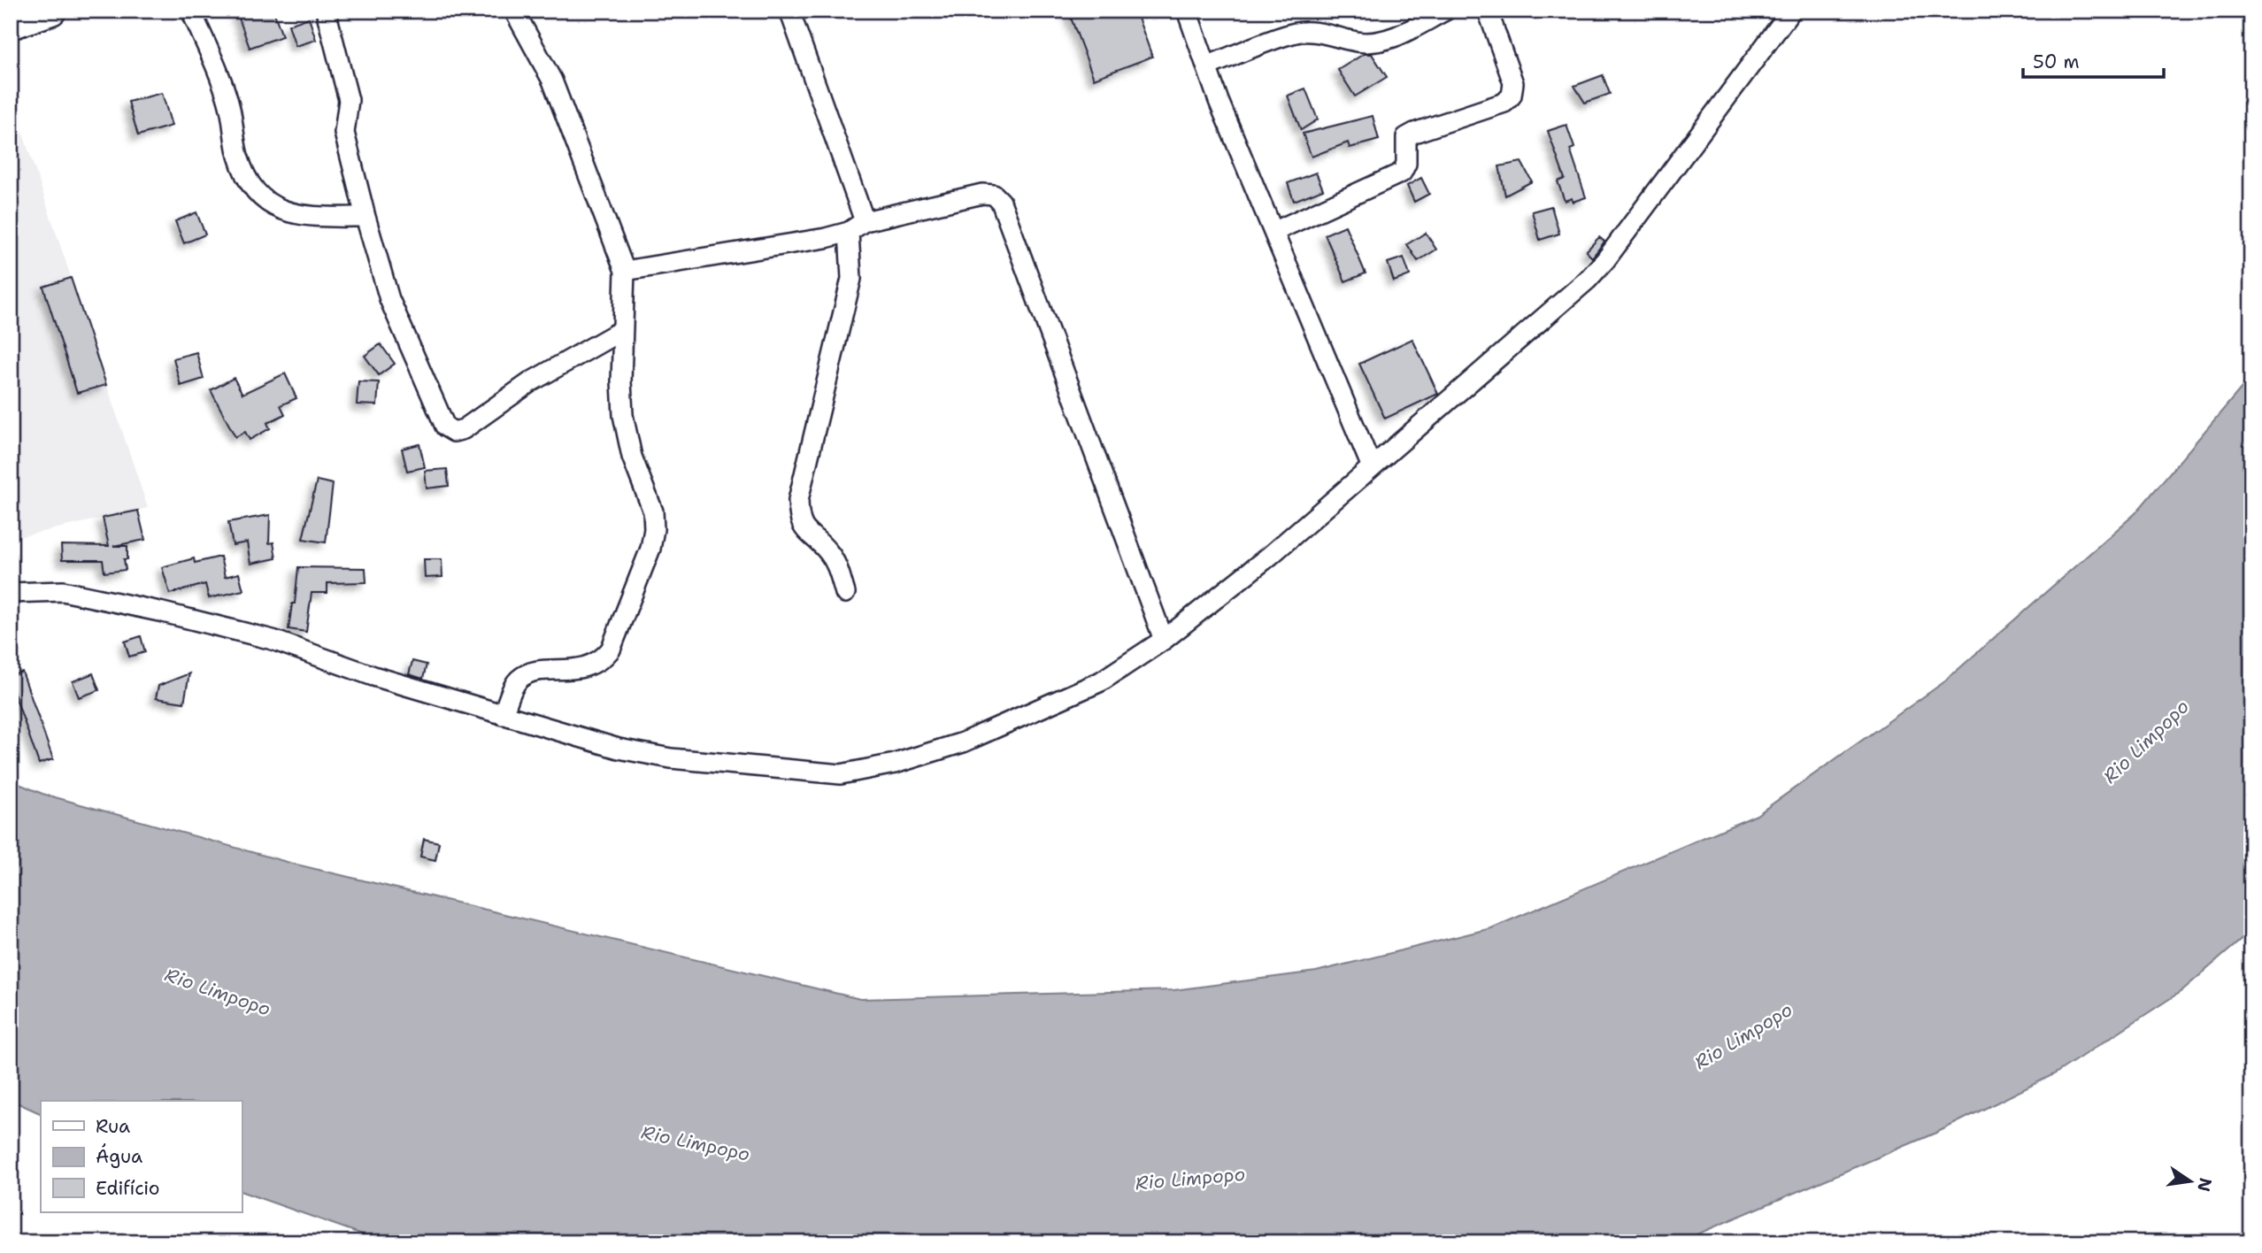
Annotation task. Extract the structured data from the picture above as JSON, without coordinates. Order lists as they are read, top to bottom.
{
  "water": ["Rio Limpopo"],
  "legend": ["Rua", "Água", "Edifício"],
  "scale_bar": "50 m",
  "north": "right"
}
